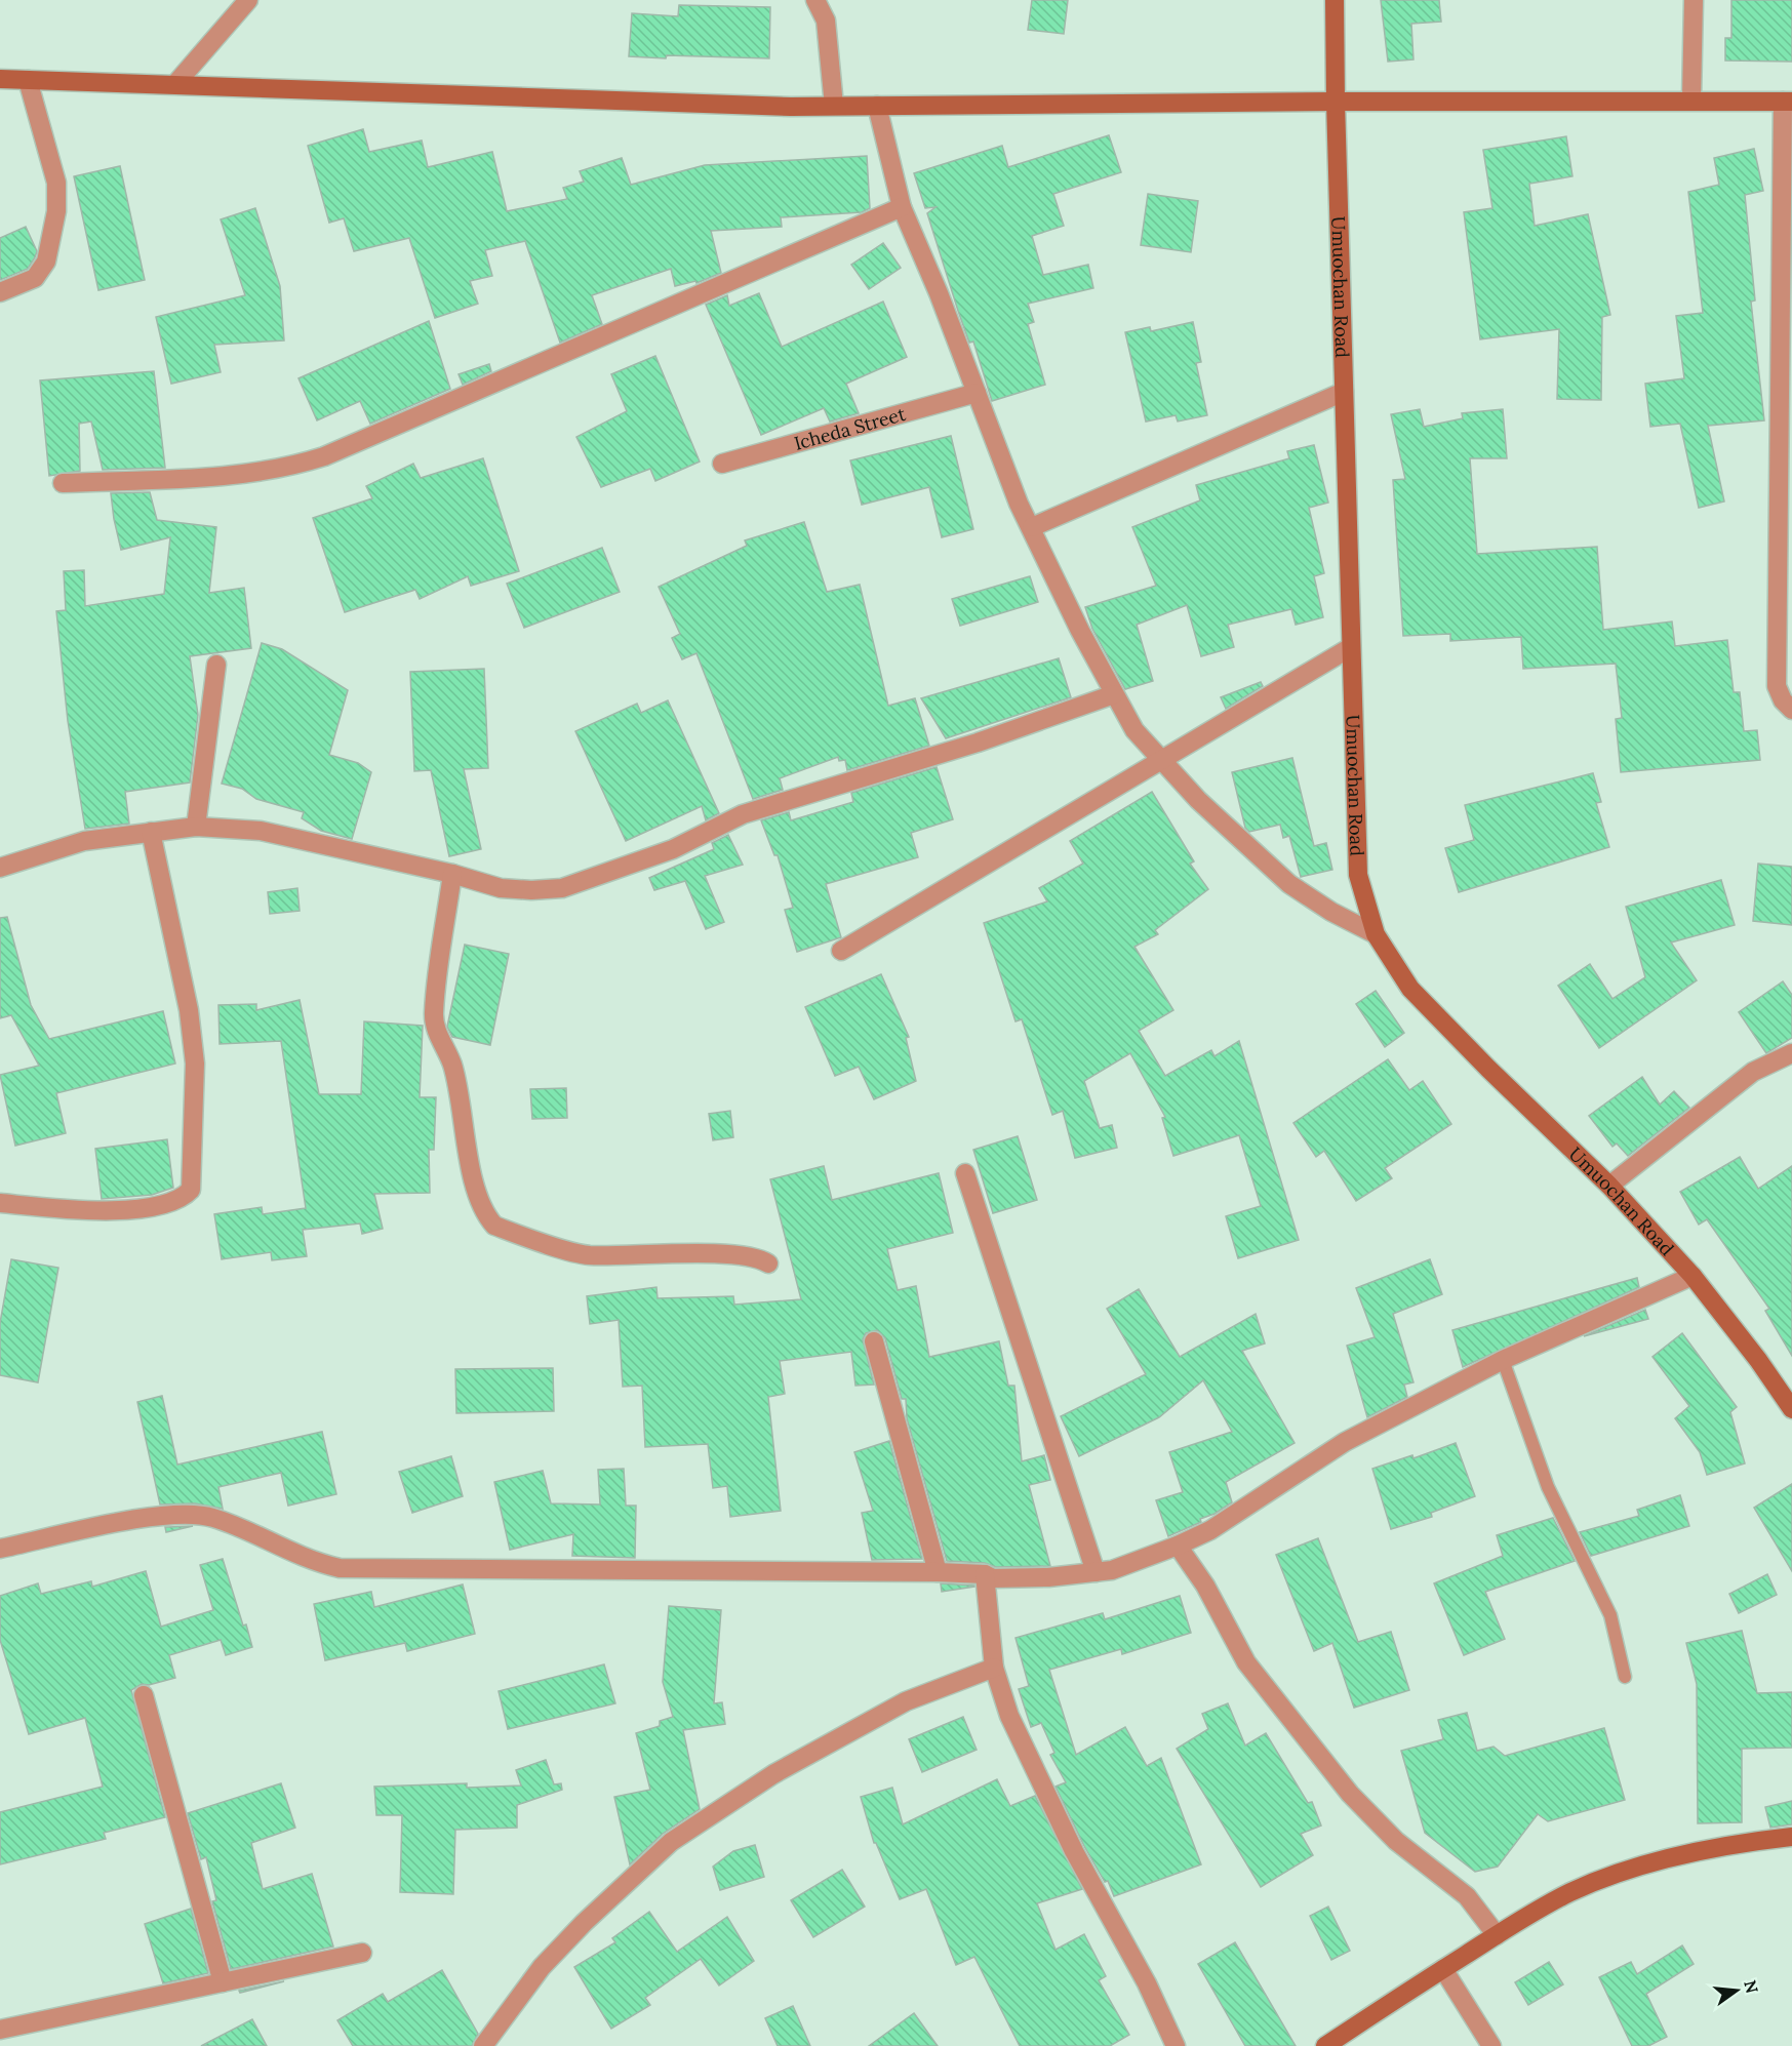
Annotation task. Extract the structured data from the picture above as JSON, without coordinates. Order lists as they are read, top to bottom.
{
  "streets": {
    "street": ["Umuochan Road", "Icheda Street"]
  },
  "north": "right"
}
